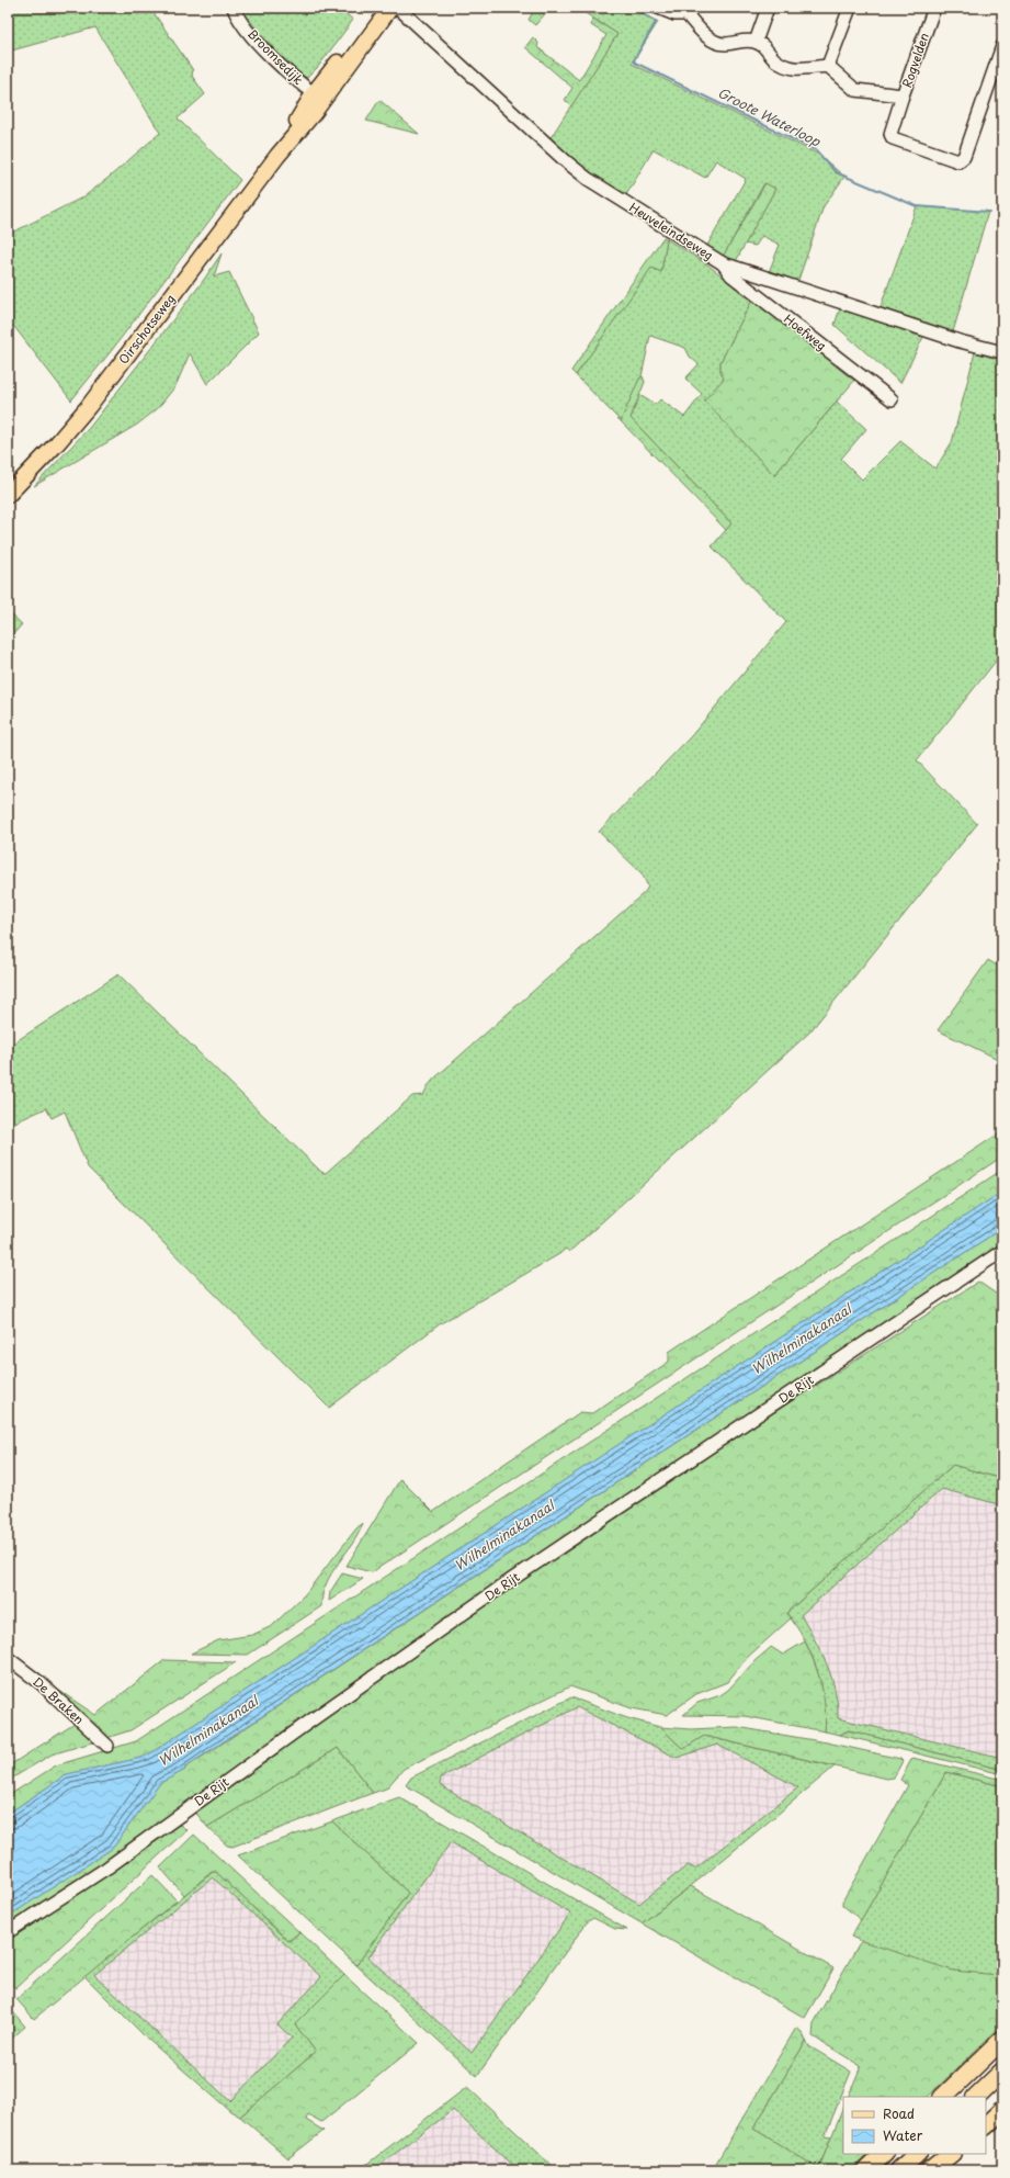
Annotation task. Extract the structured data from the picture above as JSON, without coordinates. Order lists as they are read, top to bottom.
{
  "streets": {
    "main road": ["Oirschotseweg"],
    "street": [
      "Broomsedijk",
      "Rogvelden",
      "Heuveleindseweg",
      "Hoefweg",
      "De Rijt",
      "De Braken"
    ]
  },
  "crossings": [
    ["Broomsedijk", "Oirschotseweg"],
    ["Heuveleindseweg", "Hoefweg"]
  ],
  "water": ["Groote Waterloop", "Wilhelminakanaal"],
  "legend": ["Road", "Water"]
}
